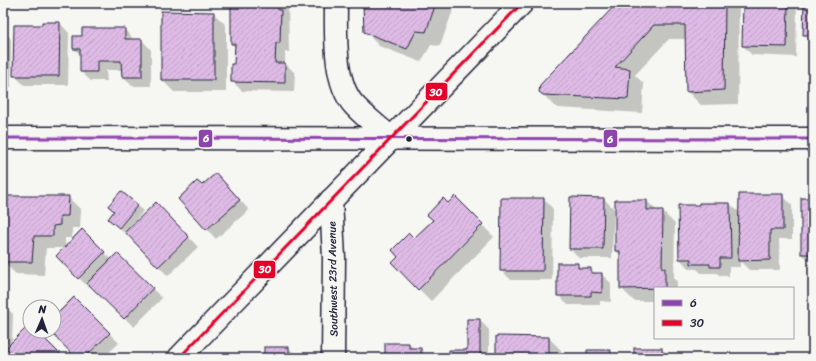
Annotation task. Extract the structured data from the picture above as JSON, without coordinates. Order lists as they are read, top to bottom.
{
  "streets": {
    "street": ["Southwest 23rd Avenue"]
  },
  "lines": ["transit line 30", "transit line 6"],
  "legend": ["6", "30"],
  "north": "top"
}
